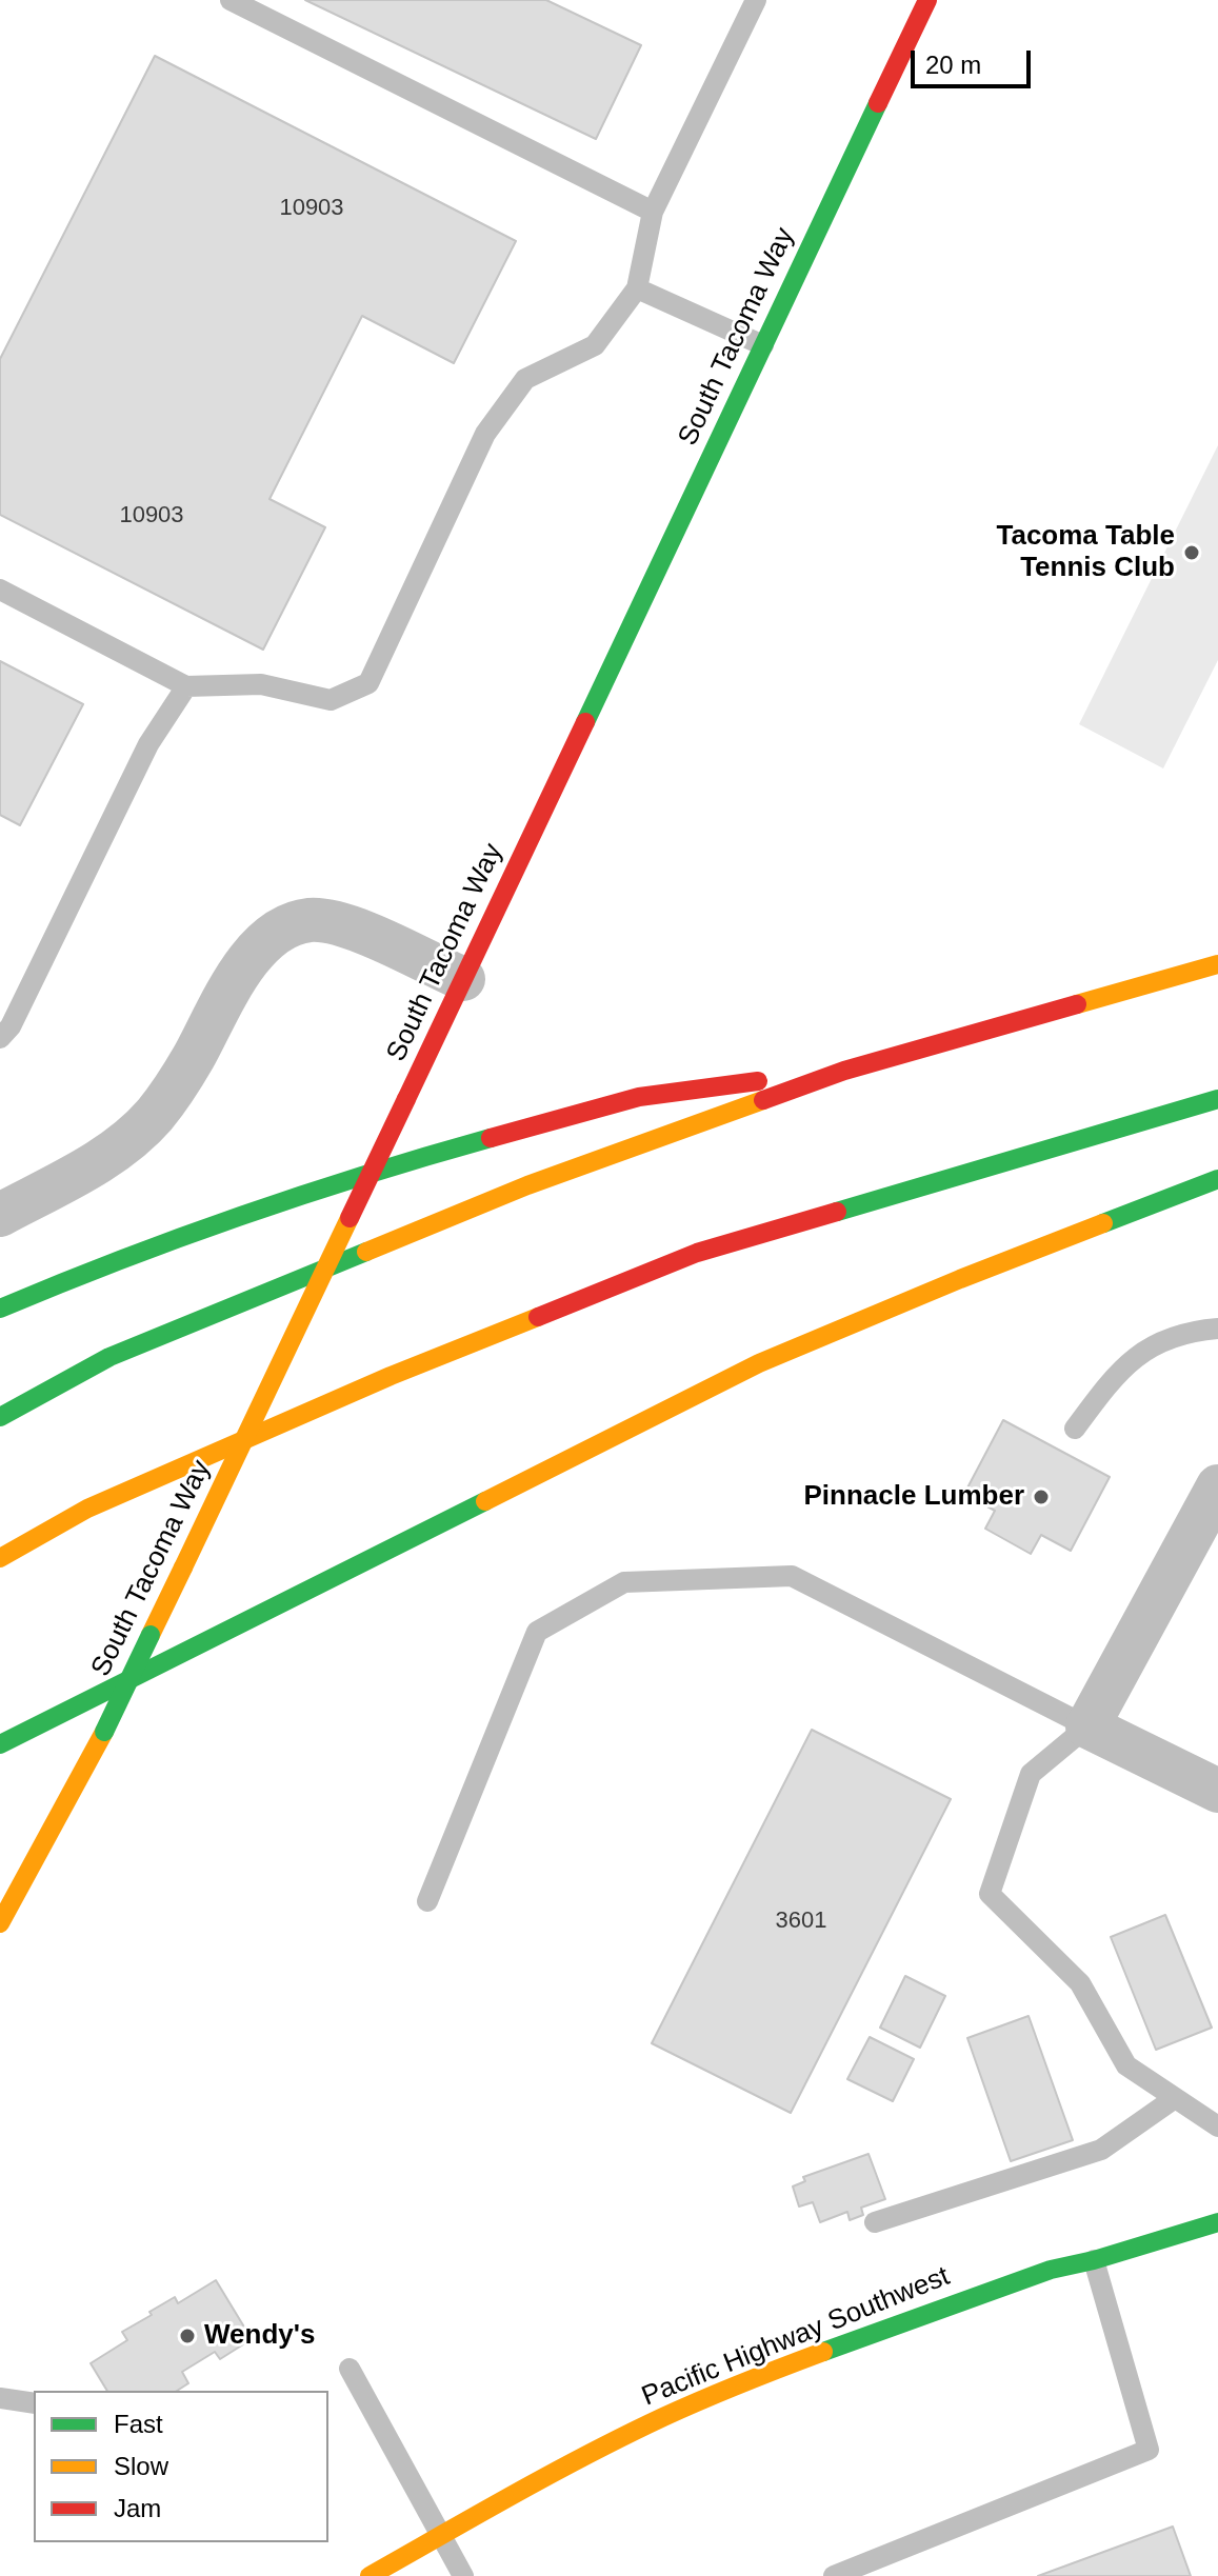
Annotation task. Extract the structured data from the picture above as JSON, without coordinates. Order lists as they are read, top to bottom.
{
  "streets": {
    "main road": ["South Tacoma Way", "Pacific Highway Southwest"]
  },
  "places": ["Tacoma Table Tennis Club", "Pinnacle Lumber", "Wendy's"],
  "house_numbers": ["10903", "10903", "3601"],
  "legend": ["Fast", "Slow", "Jam"],
  "scale_bar": "20 m"
}
